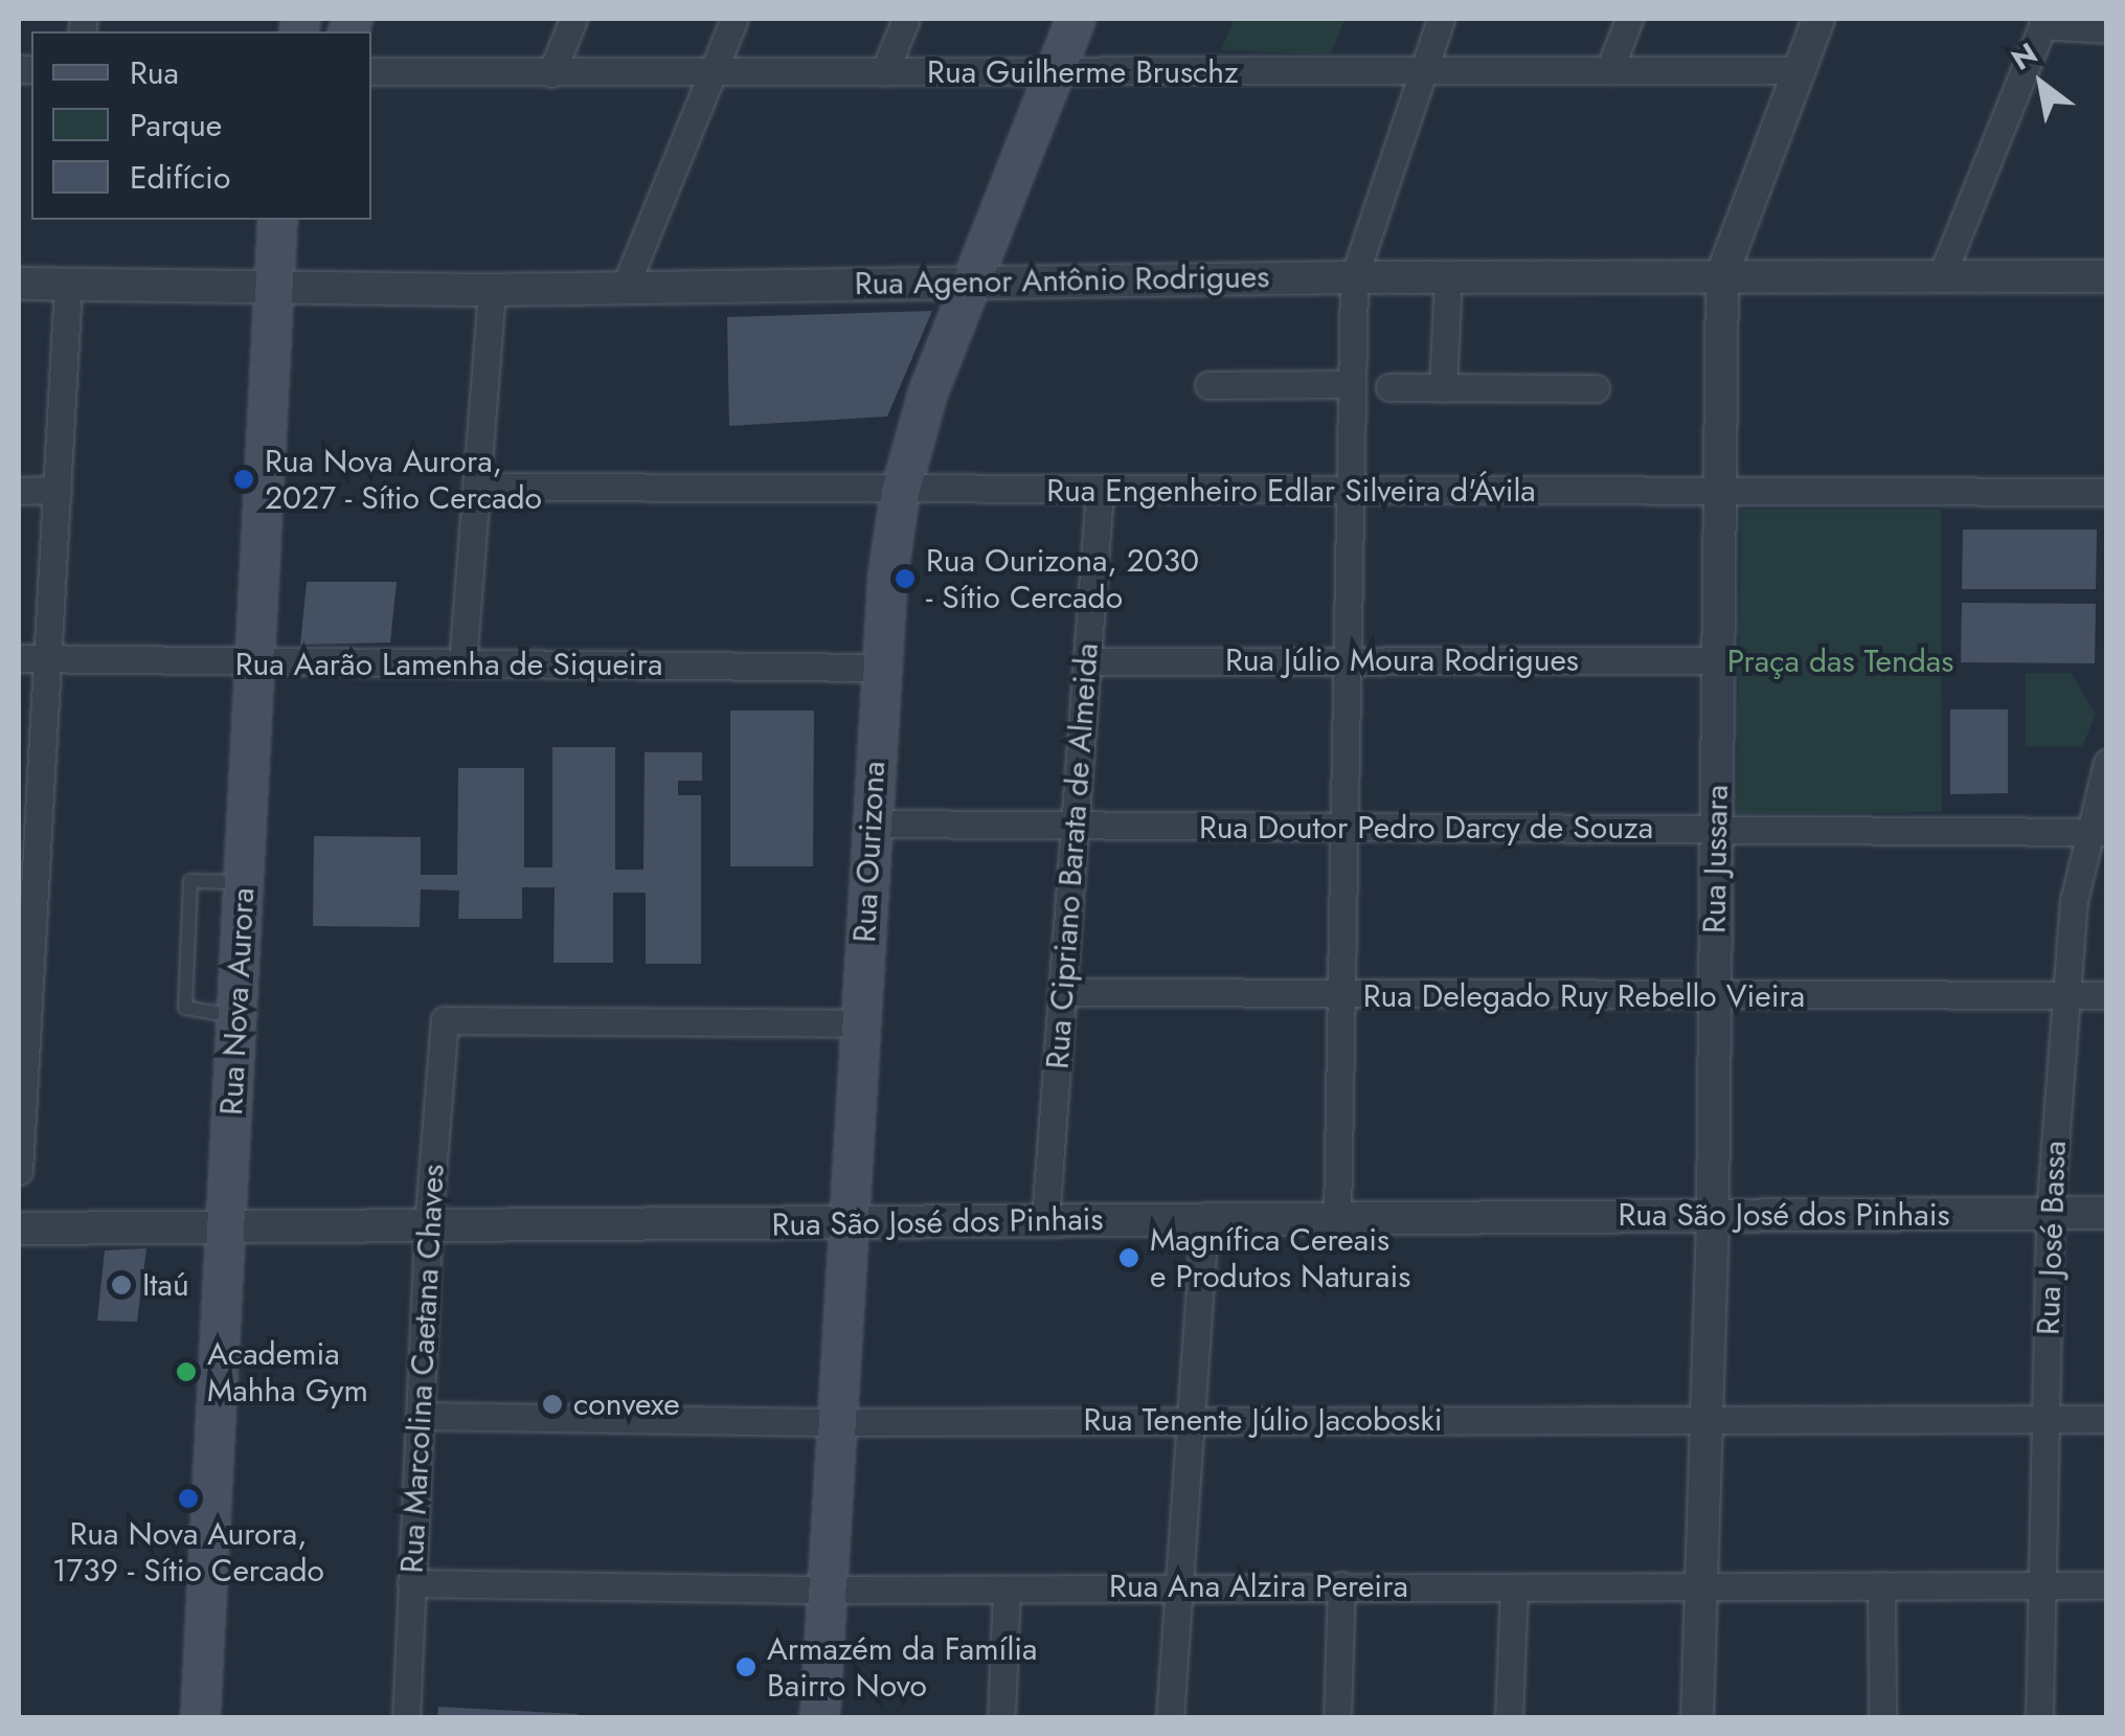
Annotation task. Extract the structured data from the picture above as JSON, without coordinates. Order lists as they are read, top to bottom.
{
  "streets": {
    "main road": ["Rua Ourizona", "Rua Nova Aurora"],
    "street": [
      "Rua Guilherme Bruschz",
      "Rua Agenor Antônio Rodrigues",
      "Rua Engenheiro Edlar Silveira d'Ávila",
      "Rua Júlio Moura Rodrigues",
      "Rua Aarão Lamenha de Siqueira",
      "Rua Doutor Pedro Darcy de Souza",
      "Rua Cipriano Barata de Almeida",
      "Rua Jussara",
      "Rua Delegado Ruy Rebello Vieira",
      "Rua São José dos Pinhais",
      "Rua José Bassa",
      "Rua Marcolina Caetana Chaves",
      "Rua Tenente Júlio Jacoboski",
      "Rua Ana Alzira Pereira"
    ]
  },
  "crossings": [
    ["Rua Guilherme Bruschz", "Rua Ourizona"],
    ["Rua Guilherme Bruschz", "Rua Jussara"],
    ["Rua Agenor Antônio Rodrigues", "Rua Ourizona"],
    ["Rua Agenor Antônio Rodrigues", "Rua Jussara"],
    ["Rua Agenor Antônio Rodrigues", "Rua Nova Aurora"],
    ["Rua Engenheiro Edlar Silveira d'Ávila", "Rua Ourizona"],
    ["Rua Engenheiro Edlar Silveira d'Ávila", "Rua Cipriano Barata de Almeida"],
    ["Rua Engenheiro Edlar Silveira d'Ávila", "Rua Jussara"],
    ["Rua Júlio Moura Rodrigues", "Rua Cipriano Barata de Almeida"],
    ["Rua Júlio Moura Rodrigues", "Rua Jussara"],
    ["Rua Aarão Lamenha de Siqueira", "Rua Ourizona"],
    ["Rua Aarão Lamenha de Siqueira", "Rua Nova Aurora"],
    ["Rua Doutor Pedro Darcy de Souza", "Rua Ourizona"],
    ["Rua Doutor Pedro Darcy de Souza", "Rua Cipriano Barata de Almeida"],
    ["Rua Doutor Pedro Darcy de Souza", "Rua Jussara"],
    ["Rua Doutor Pedro Darcy de Souza", "Rua José Bassa"],
    ["Rua Ourizona", "Rua São José dos Pinhais"],
    ["Rua Ourizona", "Rua Marcolina Caetana Chaves"],
    ["Rua Ourizona", "Rua Tenente Júlio Jacoboski"],
    ["Rua Ourizona", "Rua Ana Alzira Pereira"],
    ["Rua Cipriano Barata de Almeida", "Rua Delegado Ruy Rebello Vieira"],
    ["Rua Cipriano Barata de Almeida", "Rua São José dos Pinhais"],
    ["Rua Jussara", "Rua Delegado Ruy Rebello Vieira"],
    ["Rua Jussara", "Rua São José dos Pinhais"],
    ["Rua Jussara", "Rua Tenente Júlio Jacoboski"],
    ["Rua Jussara", "Rua Ana Alzira Pereira"],
    ["Rua Delegado Ruy Rebello Vieira", "Rua José Bassa"],
    ["Rua Nova Aurora", "Rua São José dos Pinhais"],
    ["Rua São José dos Pinhais", "Rua José Bassa"],
    ["Rua São José dos Pinhais", "Rua Marcolina Caetana Chaves"],
    ["Rua José Bassa", "Rua Tenente Júlio Jacoboski"],
    ["Rua José Bassa", "Rua Ana Alzira Pereira"],
    ["Rua Marcolina Caetana Chaves", "Rua Tenente Júlio Jacoboski"],
    ["Rua Marcolina Caetana Chaves", "Rua Ana Alzira Pereira"]
  ],
  "parks": ["Praça das Tendas"],
  "places": [
    "Rua Nova Aurora, 2027 - Sítio Cercado",
    "Rua Ourizona, 2030 - Sítio Cercado",
    "Magnífica Cereais e Produtos Naturais",
    "Itaú",
    "Academia Mahha Gym",
    "convexe",
    "Rua Nova Aurora, 1739 - Sítio Cercado",
    "Armazém da Família Bairro Novo"
  ],
  "legend": ["Rua", "Parque", "Edifício"],
  "north": "top left"
}
